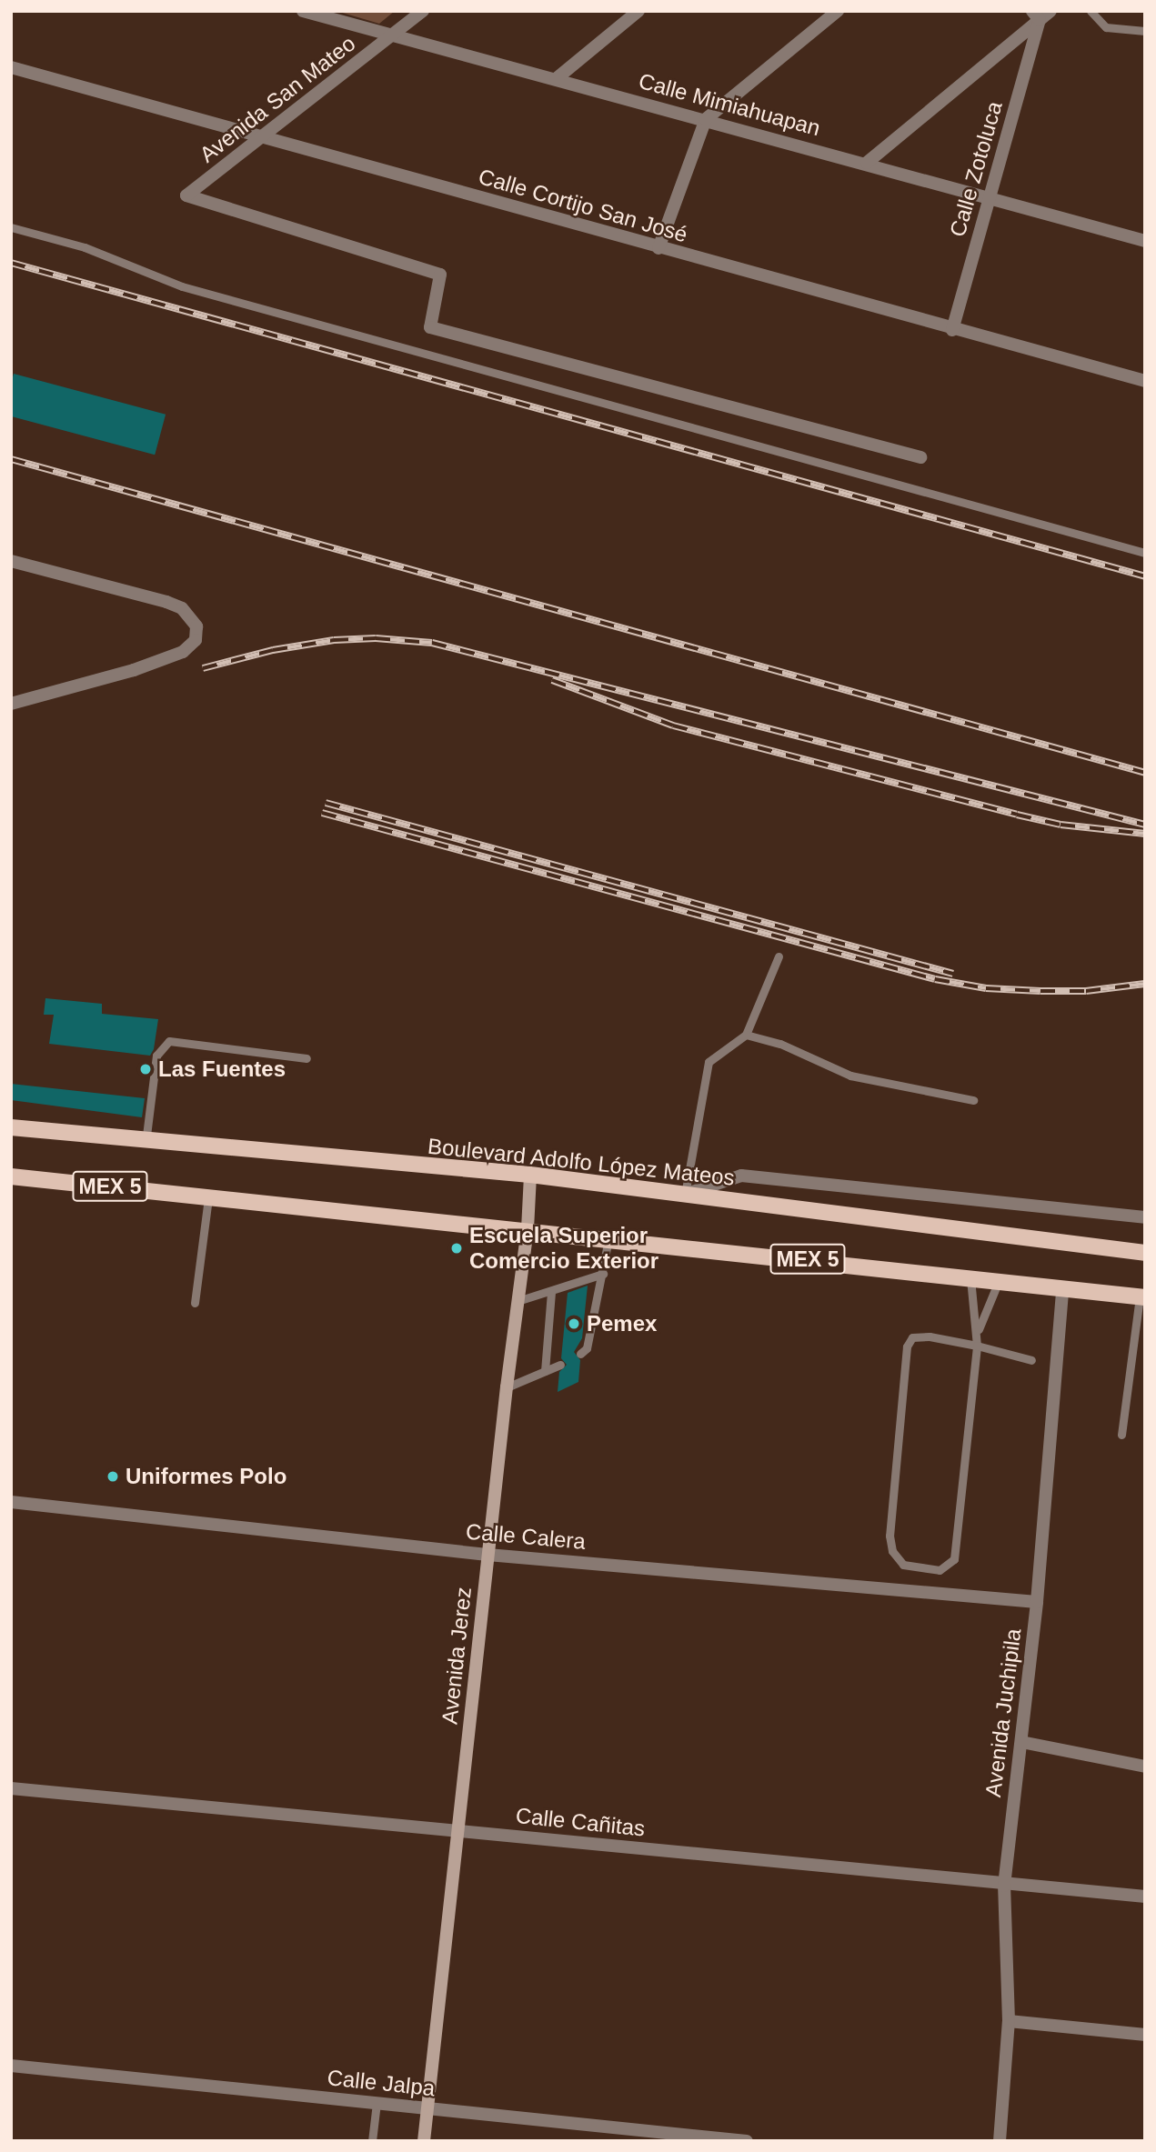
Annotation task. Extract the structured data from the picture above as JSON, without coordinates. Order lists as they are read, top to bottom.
{
  "streets": {
    "main road": ["Boulevard Adolfo López Mateos", "MEX 5"],
    "street": [
      "Avenida San Mateo",
      "Calle Mimiahuapan",
      "Calle Zotoluca",
      "Calle Cortijo San José",
      "Calle Calera",
      "Avenida Jerez",
      "Avenida Juchipila",
      "Calle Cañitas",
      "Calle Jalpa"
    ]
  },
  "crossings": [
    ["Avenida San Mateo", "Calle Mimiahuapan"],
    ["Avenida San Mateo", "Calle Cortijo San José"],
    ["Calle Mimiahuapan", "Calle Zotoluca"],
    ["Calle Zotoluca", "Calle Cortijo San José"],
    ["Boulevard Adolfo López Mateos", "Avenida Jerez"],
    ["MEX 5", "Avenida Jerez"],
    ["MEX 5", "Avenida Juchipila"],
    ["Calle Calera", "Avenida Jerez"],
    ["Calle Calera", "Avenida Juchipila"],
    ["Avenida Jerez", "Calle Cañitas"],
    ["Avenida Jerez", "Calle Jalpa"],
    ["Avenida Juchipila", "Calle Cañitas"]
  ],
  "places": [
    "Las Fuentes",
    "Escuela Superior Comercio Exterior",
    "Pemex",
    "Uniformes Polo"
  ]
}
